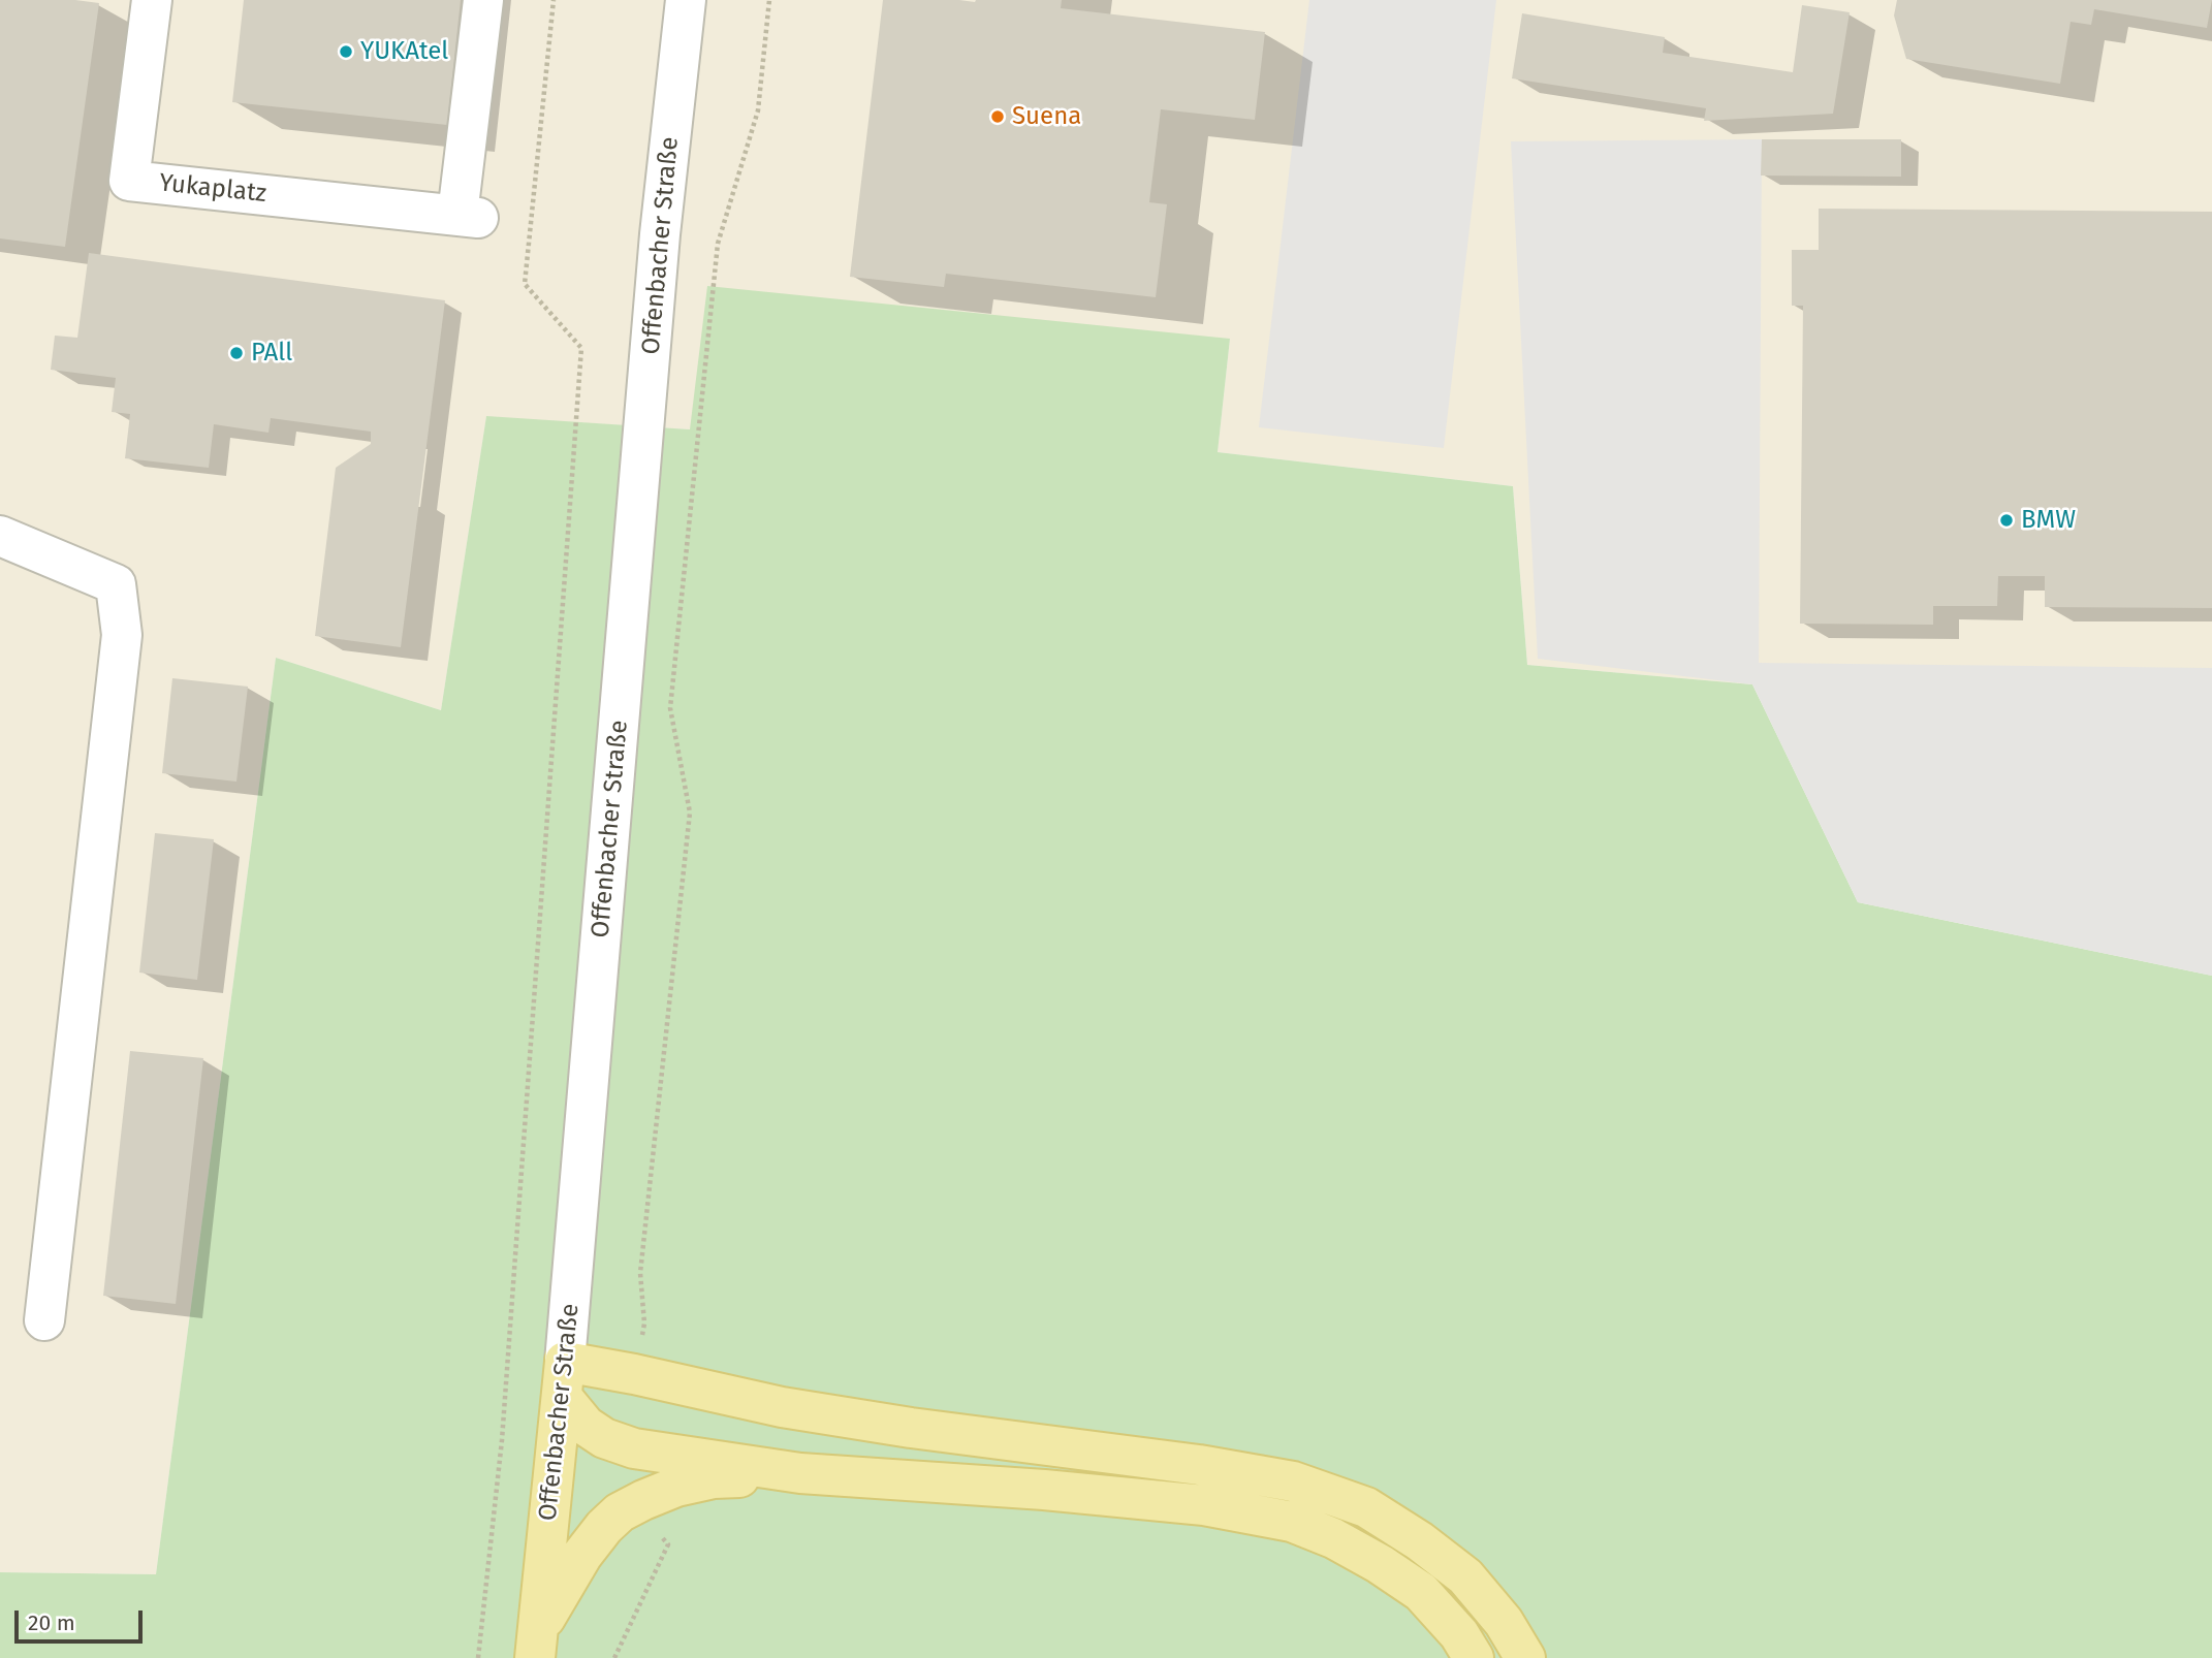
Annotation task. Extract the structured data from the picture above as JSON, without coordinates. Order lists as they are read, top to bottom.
{
  "streets": {
    "main road": ["Offenbacher Straße"],
    "street": ["Yukaplatz"]
  },
  "places": [
    "YUKAtel",
    "Suena",
    "PAll",
    "BMW"
  ],
  "scale_bar": "20 m"
}
